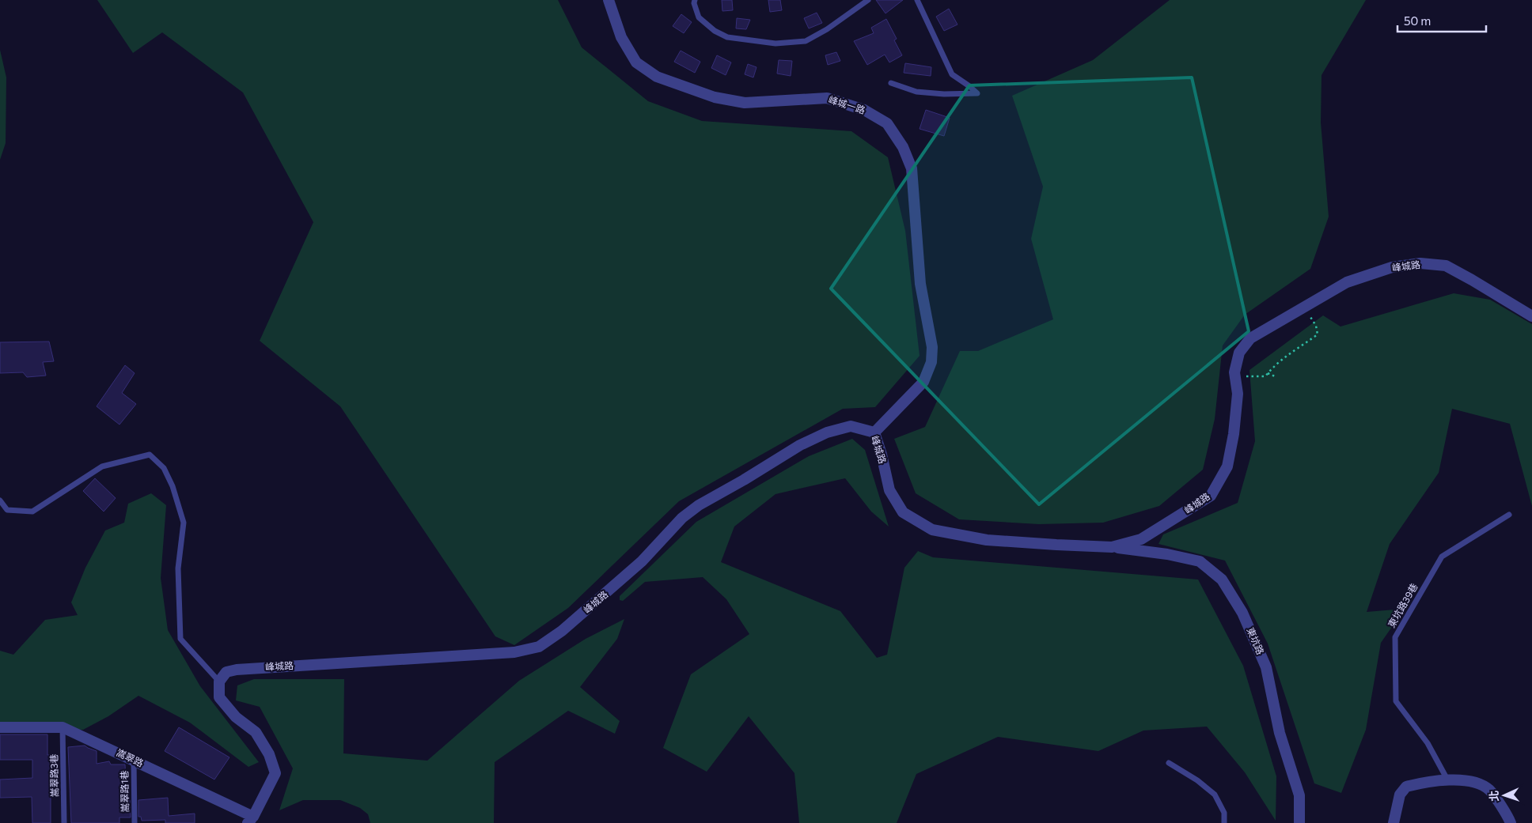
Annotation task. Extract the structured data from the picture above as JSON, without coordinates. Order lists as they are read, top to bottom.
{
  "streets": {
    "street": [
      "峰城一路",
      "峰城路",
      "東坑路",
      "嵩翠路"
    ],
    "lane": ["東坑路39巷", "嵩翠路3巷", "嵩翠路1巷"]
  },
  "crossings": [
    ["峰城一路", "峰城路"],
    ["峰城路", "東坑路"],
    ["嵩翠路", "嵩翠路3巷"],
    ["嵩翠路", "嵩翠路1巷"]
  ],
  "scale_bar": "50 m",
  "north": "left"
}
